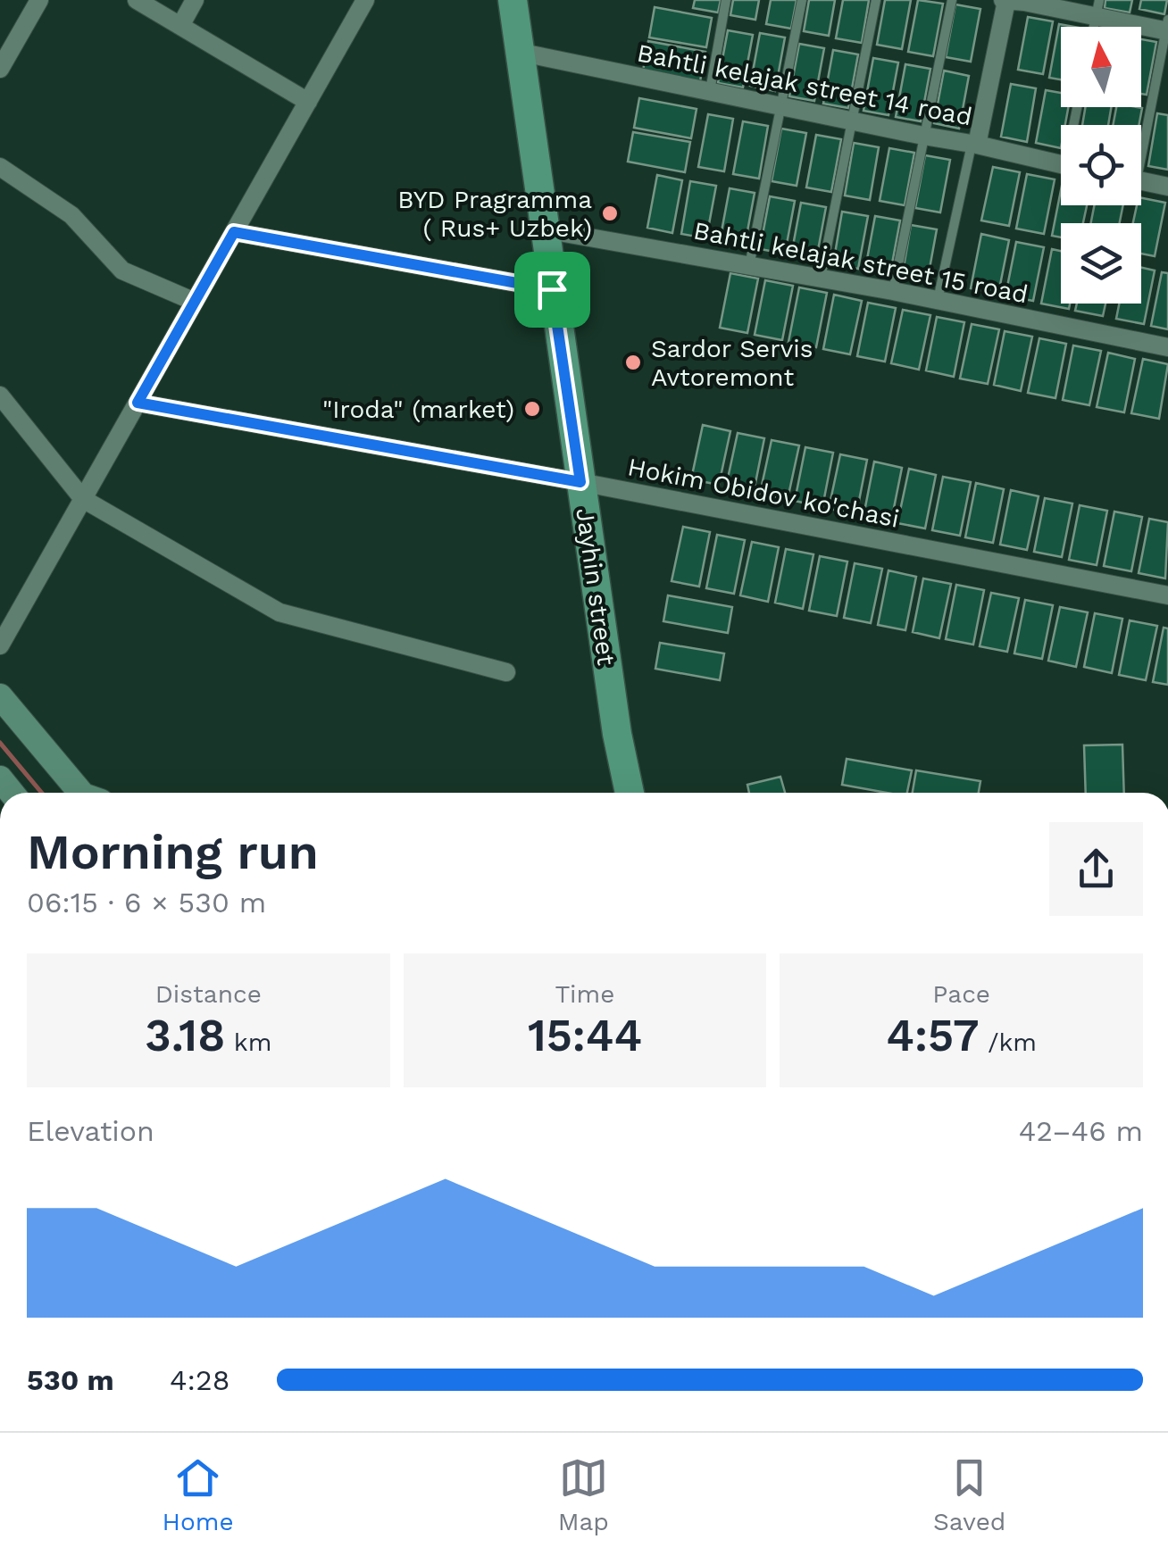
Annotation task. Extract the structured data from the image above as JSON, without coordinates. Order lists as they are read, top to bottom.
{
  "streets": {
    "main road": ["Jayhin street"],
    "street": ["Bahtli kelajak street 14 road", "Bahtli kelajak street 15 road", "Hokim Obidov ko'chasi"]
  },
  "crossings": [
    ["Bahtli kelajak street 14 road", "Jayhin street"],
    ["Bahtli kelajak street 15 road", "Jayhin street"],
    ["Hokim Obidov ko'chasi", "Jayhin street"]
  ],
  "places": ["BYD Pragramma ( Rus+ Uzbek)", "Sardor Servis Avtoremont", "\"Iroda\" (market)"],
  "north": "top",
  "page": {
    "heading": ["Morning run", "06:15 · 6 × 530 m"],
    "stats": [
      ["Distance", "3.18 km"],
      ["Time", "15:44"],
      ["Pace", "4:57 /km"]
    ],
    "chart": ["Elevation", "42–46 m"],
    "list": [
      {
        "name": "530 m",
        "note": "4:28"
      }
    ],
    "tabs": ["Home", "Map", "Saved"]
  }
}
